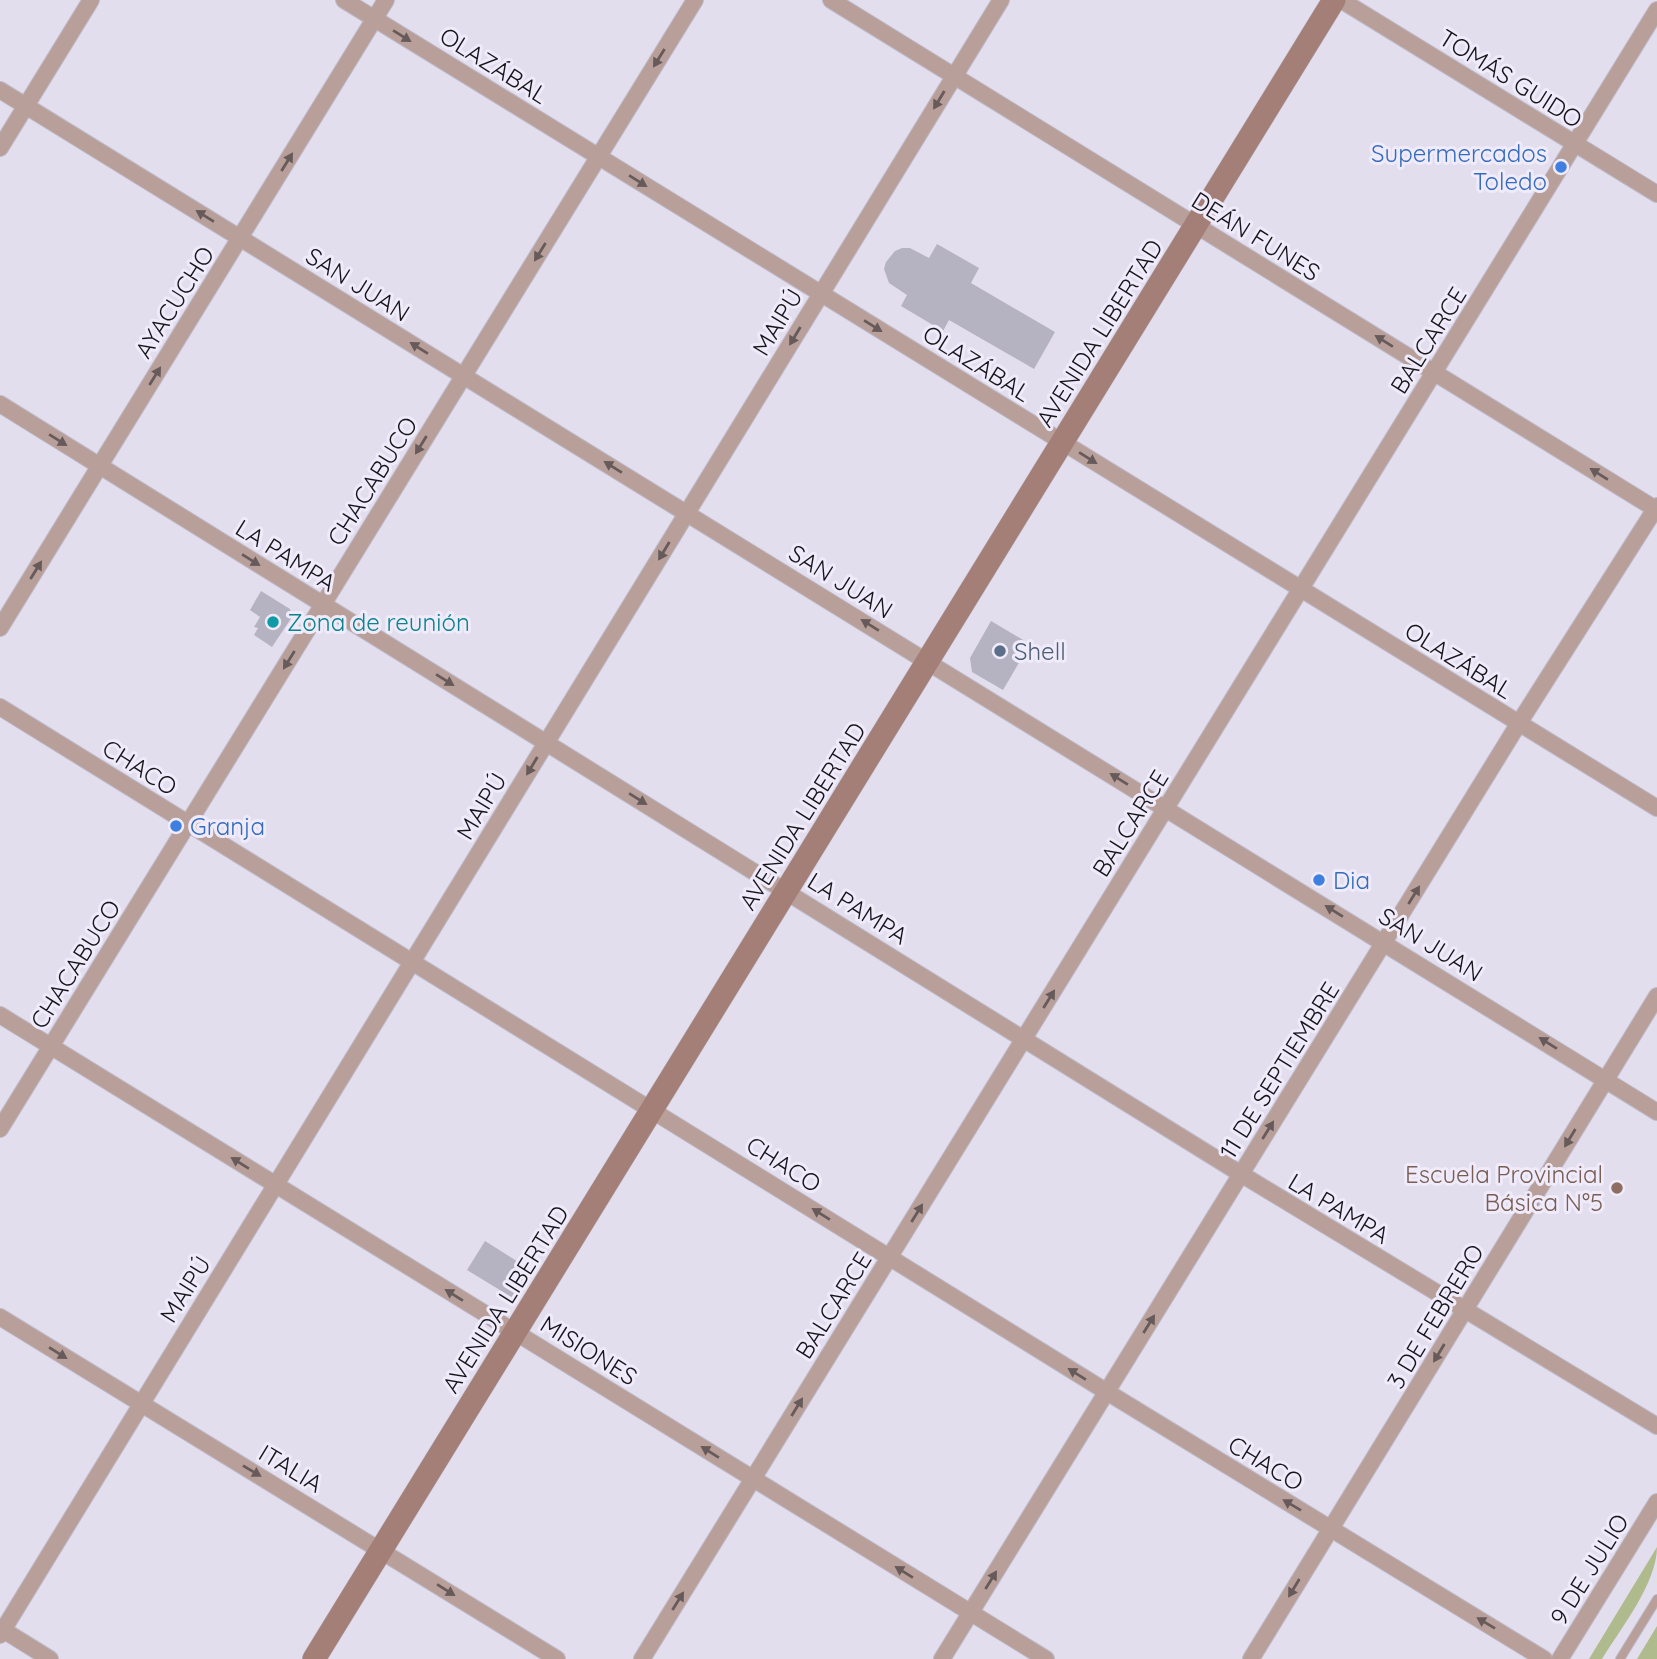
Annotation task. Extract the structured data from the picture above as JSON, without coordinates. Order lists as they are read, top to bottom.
{
  "streets": {
    "main road": ["AVENIDA LIBERTAD"],
    "street": [
      "OLAZÁBAL",
      "TOMÁS GUIDO",
      "DEÁN FUNES",
      "SAN JUAN",
      "AYACUCHO",
      "MAIPÚ",
      "BALCARCE",
      "CHACABUCO",
      "LA PAMPA",
      "CHACO",
      "11 DE SEPTIEMBRE",
      "3 DE FEBRERO",
      "MISIONES",
      "ITALIA",
      "9 DE JULIO"
    ]
  },
  "crossings": [
    ["OLAZÁBAL", "AYACUCHO"],
    ["OLAZÁBAL", "MAIPÚ"],
    ["OLAZÁBAL", "AVENIDA LIBERTAD"],
    ["OLAZÁBAL", "BALCARCE"],
    ["OLAZÁBAL", "CHACABUCO"],
    ["OLAZÁBAL", "11 DE SEPTIEMBRE"],
    ["TOMÁS GUIDO", "BALCARCE"],
    ["DEÁN FUNES", "MAIPÚ"],
    ["DEÁN FUNES", "AVENIDA LIBERTAD"],
    ["DEÁN FUNES", "BALCARCE"],
    ["DEÁN FUNES", "11 DE SEPTIEMBRE"],
    ["SAN JUAN", "AYACUCHO"],
    ["SAN JUAN", "MAIPÚ"],
    ["SAN JUAN", "AVENIDA LIBERTAD"],
    ["SAN JUAN", "BALCARCE"],
    ["SAN JUAN", "CHACABUCO"],
    ["SAN JUAN", "11 DE SEPTIEMBRE"],
    ["SAN JUAN", "3 DE FEBRERO"],
    ["AYACUCHO", "LA PAMPA"],
    ["MAIPÚ", "LA PAMPA"],
    ["MAIPÚ", "CHACO"],
    ["MAIPÚ", "MISIONES"],
    ["MAIPÚ", "ITALIA"],
    ["AVENIDA LIBERTAD", "LA PAMPA"],
    ["AVENIDA LIBERTAD", "CHACO"],
    ["AVENIDA LIBERTAD", "MISIONES"],
    ["AVENIDA LIBERTAD", "ITALIA"],
    ["BALCARCE", "LA PAMPA"],
    ["BALCARCE", "CHACO"],
    ["BALCARCE", "MISIONES"],
    ["CHACABUCO", "LA PAMPA"],
    ["CHACABUCO", "CHACO"],
    ["CHACABUCO", "MISIONES"],
    ["LA PAMPA", "11 DE SEPTIEMBRE"],
    ["LA PAMPA", "3 DE FEBRERO"],
    ["CHACO", "11 DE SEPTIEMBRE"],
    ["CHACO", "3 DE FEBRERO"],
    ["11 DE SEPTIEMBRE", "MISIONES"]
  ],
  "one_way": [
    "OLAZÁBAL",
    "DEÁN FUNES",
    "SAN JUAN",
    "AYACUCHO",
    "MAIPÚ",
    "BALCARCE",
    "CHACABUCO",
    "LA PAMPA",
    "CHACO",
    "11 DE SEPTIEMBRE",
    "3 DE FEBRERO",
    "MISIONES",
    "ITALIA"
  ],
  "places": [
    "Supermercados Toledo",
    "Zona de reunión",
    "Shell",
    "Granja",
    "Dia",
    "Escuela Provincial Básica N°5"
  ]
}
